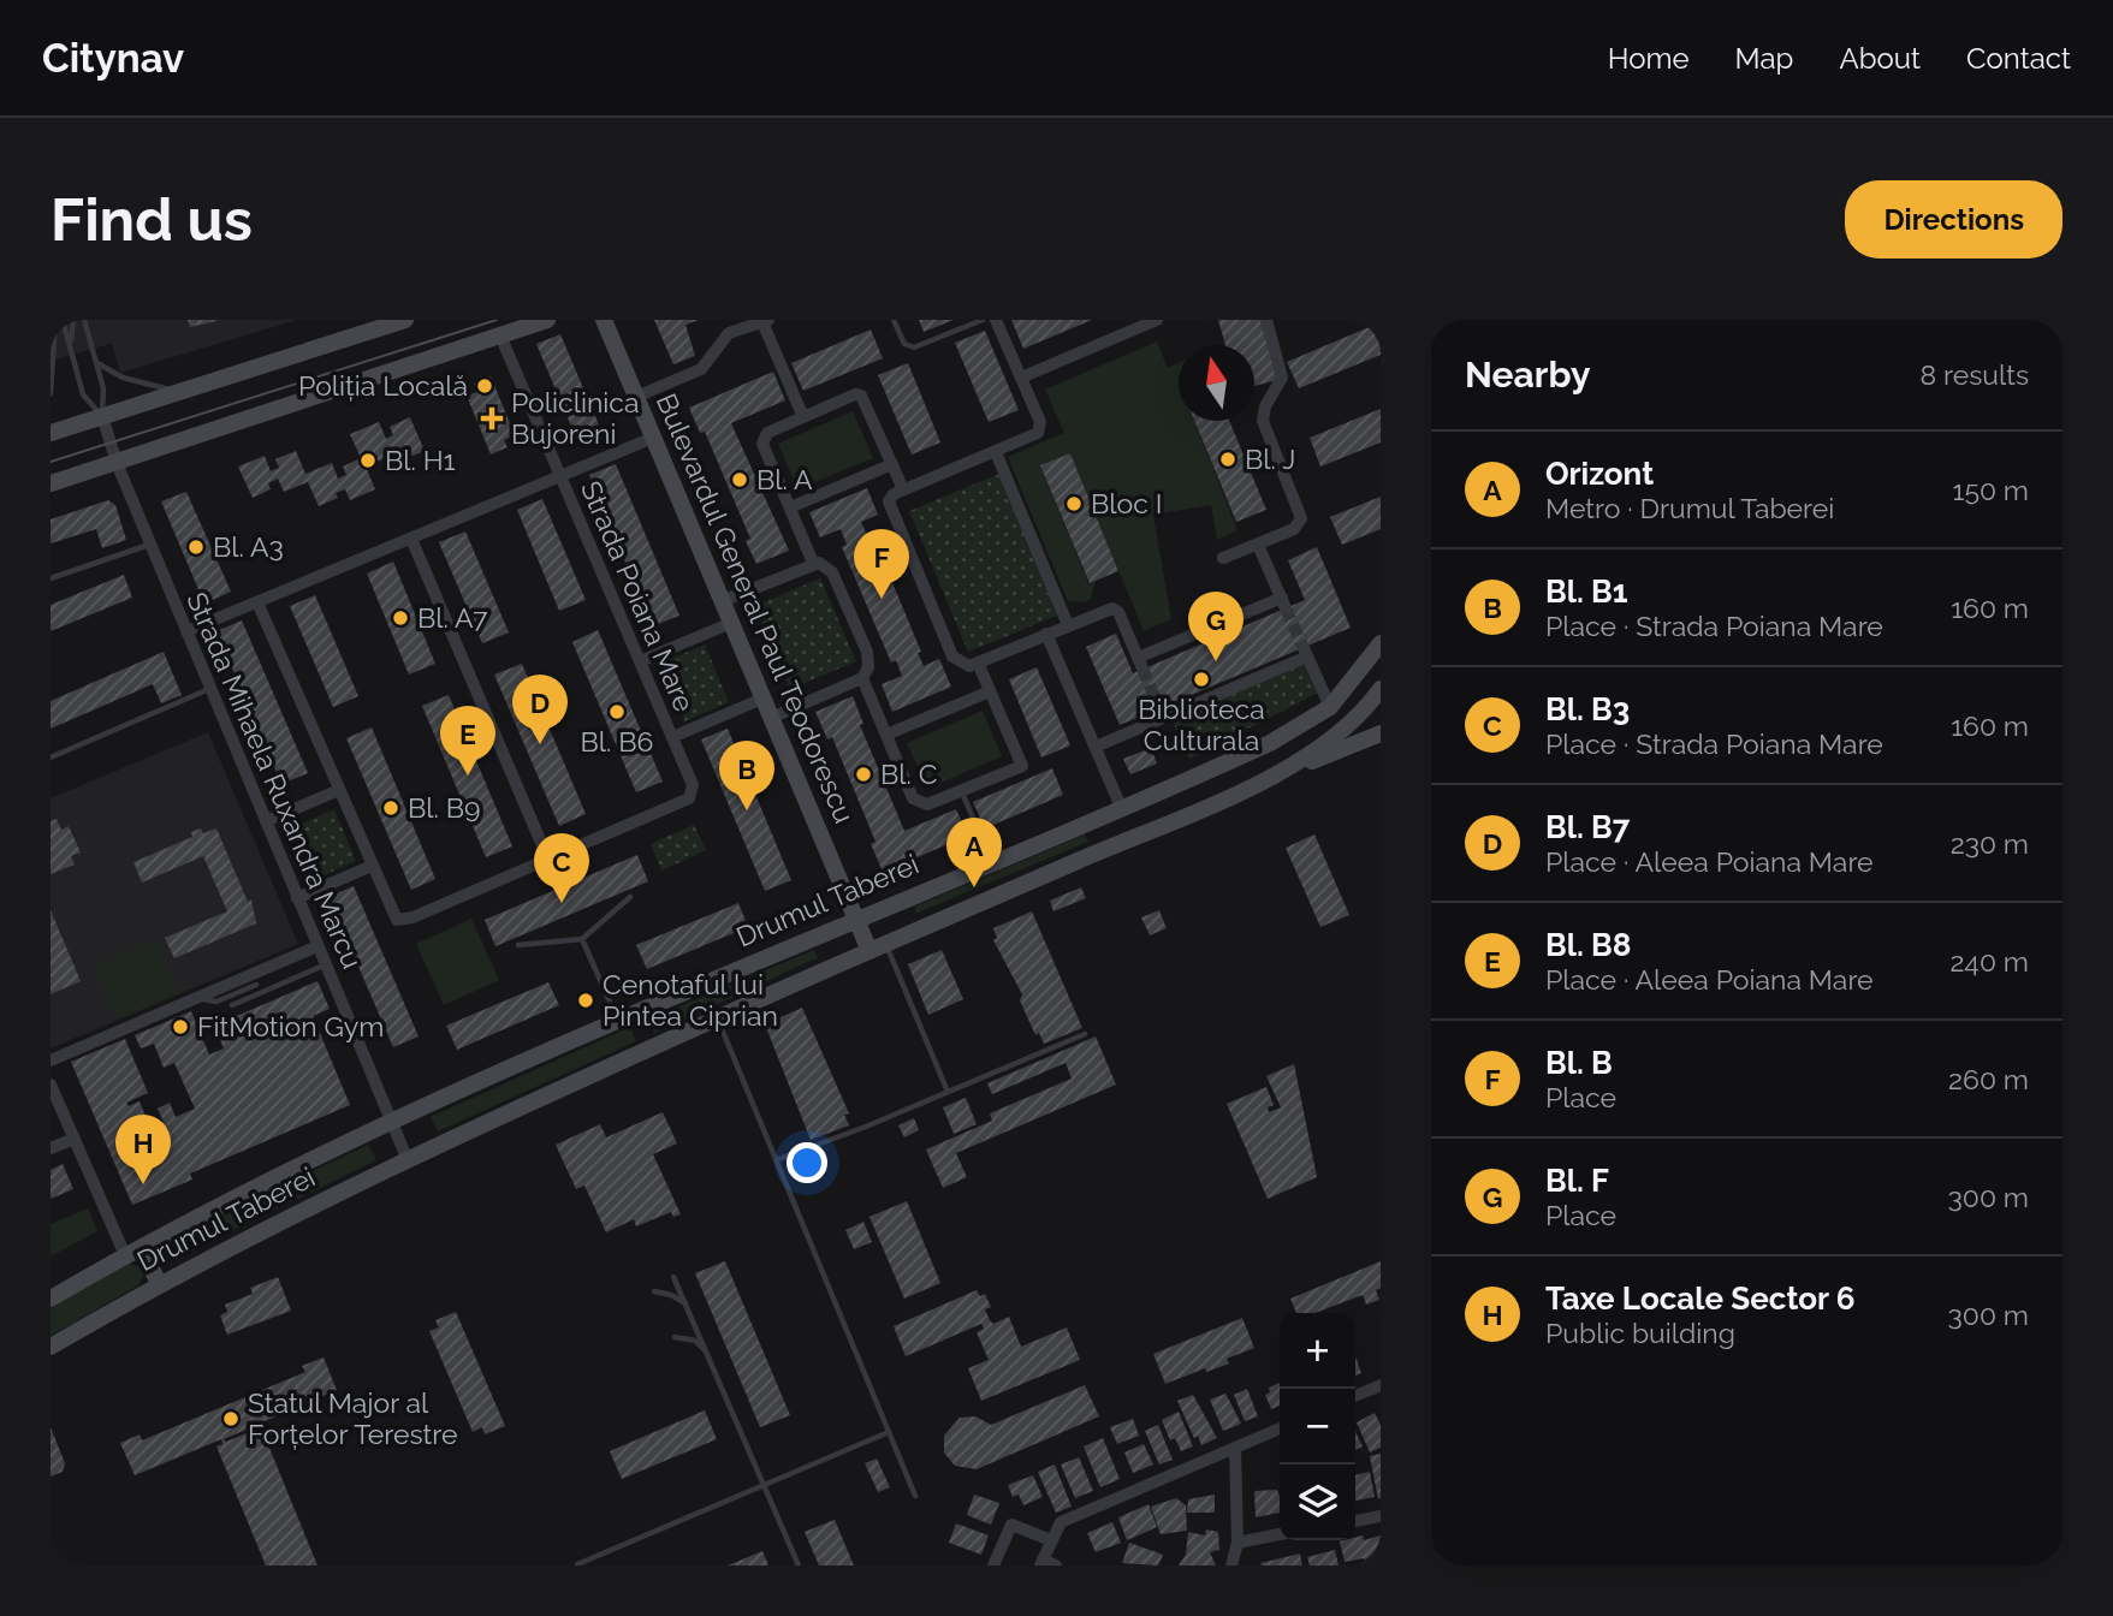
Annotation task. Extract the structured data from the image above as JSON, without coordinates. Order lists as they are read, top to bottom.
{
  "streets": {
    "main road": ["Bulevardul General Paul Teodorescu", "Drumul Taberei"],
    "street": ["Strada Poiana Mare", "Strada Mihaela Ruxandra Marcu"]
  },
  "crossings": [
    ["Strada Poiana Mare", "Bulevardul General Paul Teodorescu"],
    ["Bulevardul General Paul Teodorescu", "Drumul Taberei"],
    ["Strada Mihaela Ruxandra Marcu", "Drumul Taberei"]
  ],
  "places": {
    "other": [
      "Poliția Locală",
      "Bl. J",
      "Bl. H1",
      "Bl. A",
      "Bloc I",
      "Bl. A3",
      "Bl. A7",
      "Biblioteca Culturala",
      "Bl. B6",
      "Bl. C",
      "Bl. B9",
      "Cenotaful lui Pintea Ciprian",
      "FitMotion Gym",
      "Statul Major al Forțelor Terestre"
    ],
    "health": ["Policlinica Bujoreni"]
  },
  "north": "top",
  "page": {
    "header": "Citynav",
    "nav": [
      "Home",
      "Map",
      "About",
      "Contact"
    ],
    "buttons": "Directions",
    "title": "Find us",
    "heading": ["Nearby", "8 results"],
    "list": [
      {
        "mark": "A",
        "name": "Orizont",
        "note": "Metro · Drumul Taberei",
        "value": "150 m"
      },
      {
        "mark": "B",
        "name": "Bl. B1",
        "note": "Place · Strada Poiana Mare",
        "value": "160 m"
      },
      {
        "mark": "C",
        "name": "Bl. B3",
        "note": "Place · Strada Poiana Mare",
        "value": "160 m"
      },
      {
        "mark": "D",
        "name": "Bl. B7",
        "note": "Place · Aleea Poiana Mare",
        "value": "230 m"
      },
      {
        "mark": "E",
        "name": "Bl. B8",
        "note": "Place · Aleea Poiana Mare",
        "value": "240 m"
      },
      {
        "mark": "F",
        "name": "Bl. B",
        "note": "Place",
        "value": "260 m"
      },
      {
        "mark": "G",
        "name": "Bl. F",
        "note": "Place",
        "value": "300 m"
      },
      {
        "mark": "H",
        "name": "Taxe Locale Sector 6",
        "note": "Public building",
        "value": "300 m"
      }
    ],
    "pins": [
      "F",
      "G",
      "D",
      "E",
      "B",
      "A",
      "C",
      "H"
    ],
    "map_buttons": ["+", "−"]
  }
}
